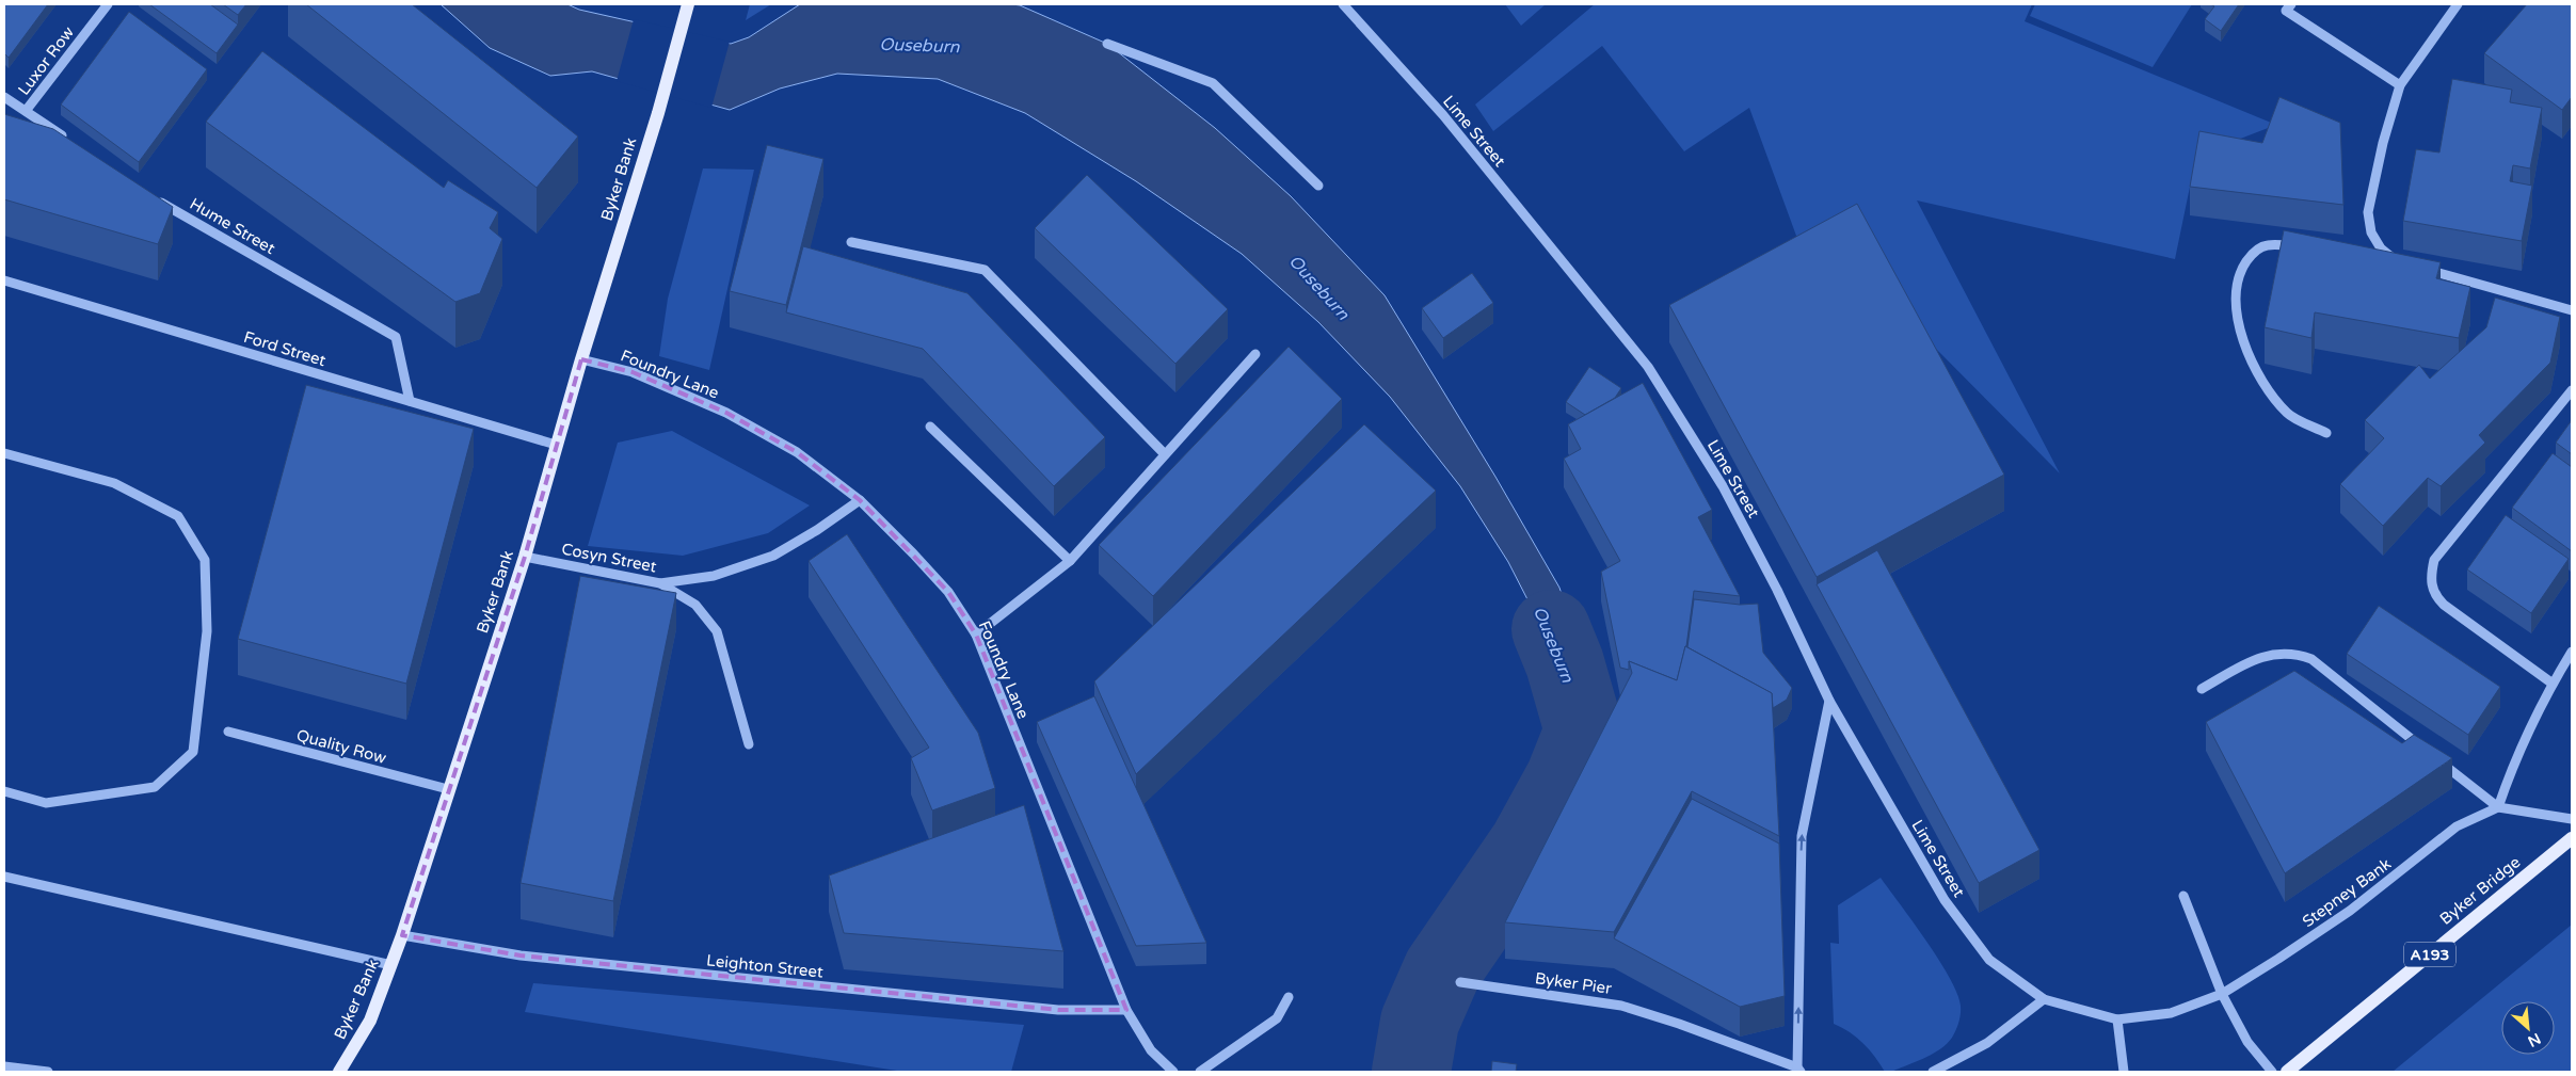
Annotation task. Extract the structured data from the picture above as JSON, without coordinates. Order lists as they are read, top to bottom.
{
  "streets": {
    "main road": ["Byker Bank", "Byker Bridge", "A193"],
    "street": [
      "Luxor Row",
      "Lime Street",
      "Hume Street",
      "Ford Street",
      "Foundry Lane",
      "Cosyn Street",
      "Quality Row",
      "Stepney Bank",
      "Leighton Street",
      "Byker Pier"
    ]
  },
  "crossings": [
    ["Lime Street", "Stepney Bank"],
    ["Byker Bank", "Ford Street"],
    ["Byker Bank", "Foundry Lane"],
    ["Byker Bank", "Cosyn Street"],
    ["Byker Bank", "Quality Row"],
    ["Byker Bank", "Leighton Street"],
    ["Hume Street", "Ford Street"],
    ["Foundry Lane", "Cosyn Street"],
    ["Foundry Lane", "Leighton Street"]
  ],
  "water": ["Ouseburn"],
  "north": "bottom right"
}
